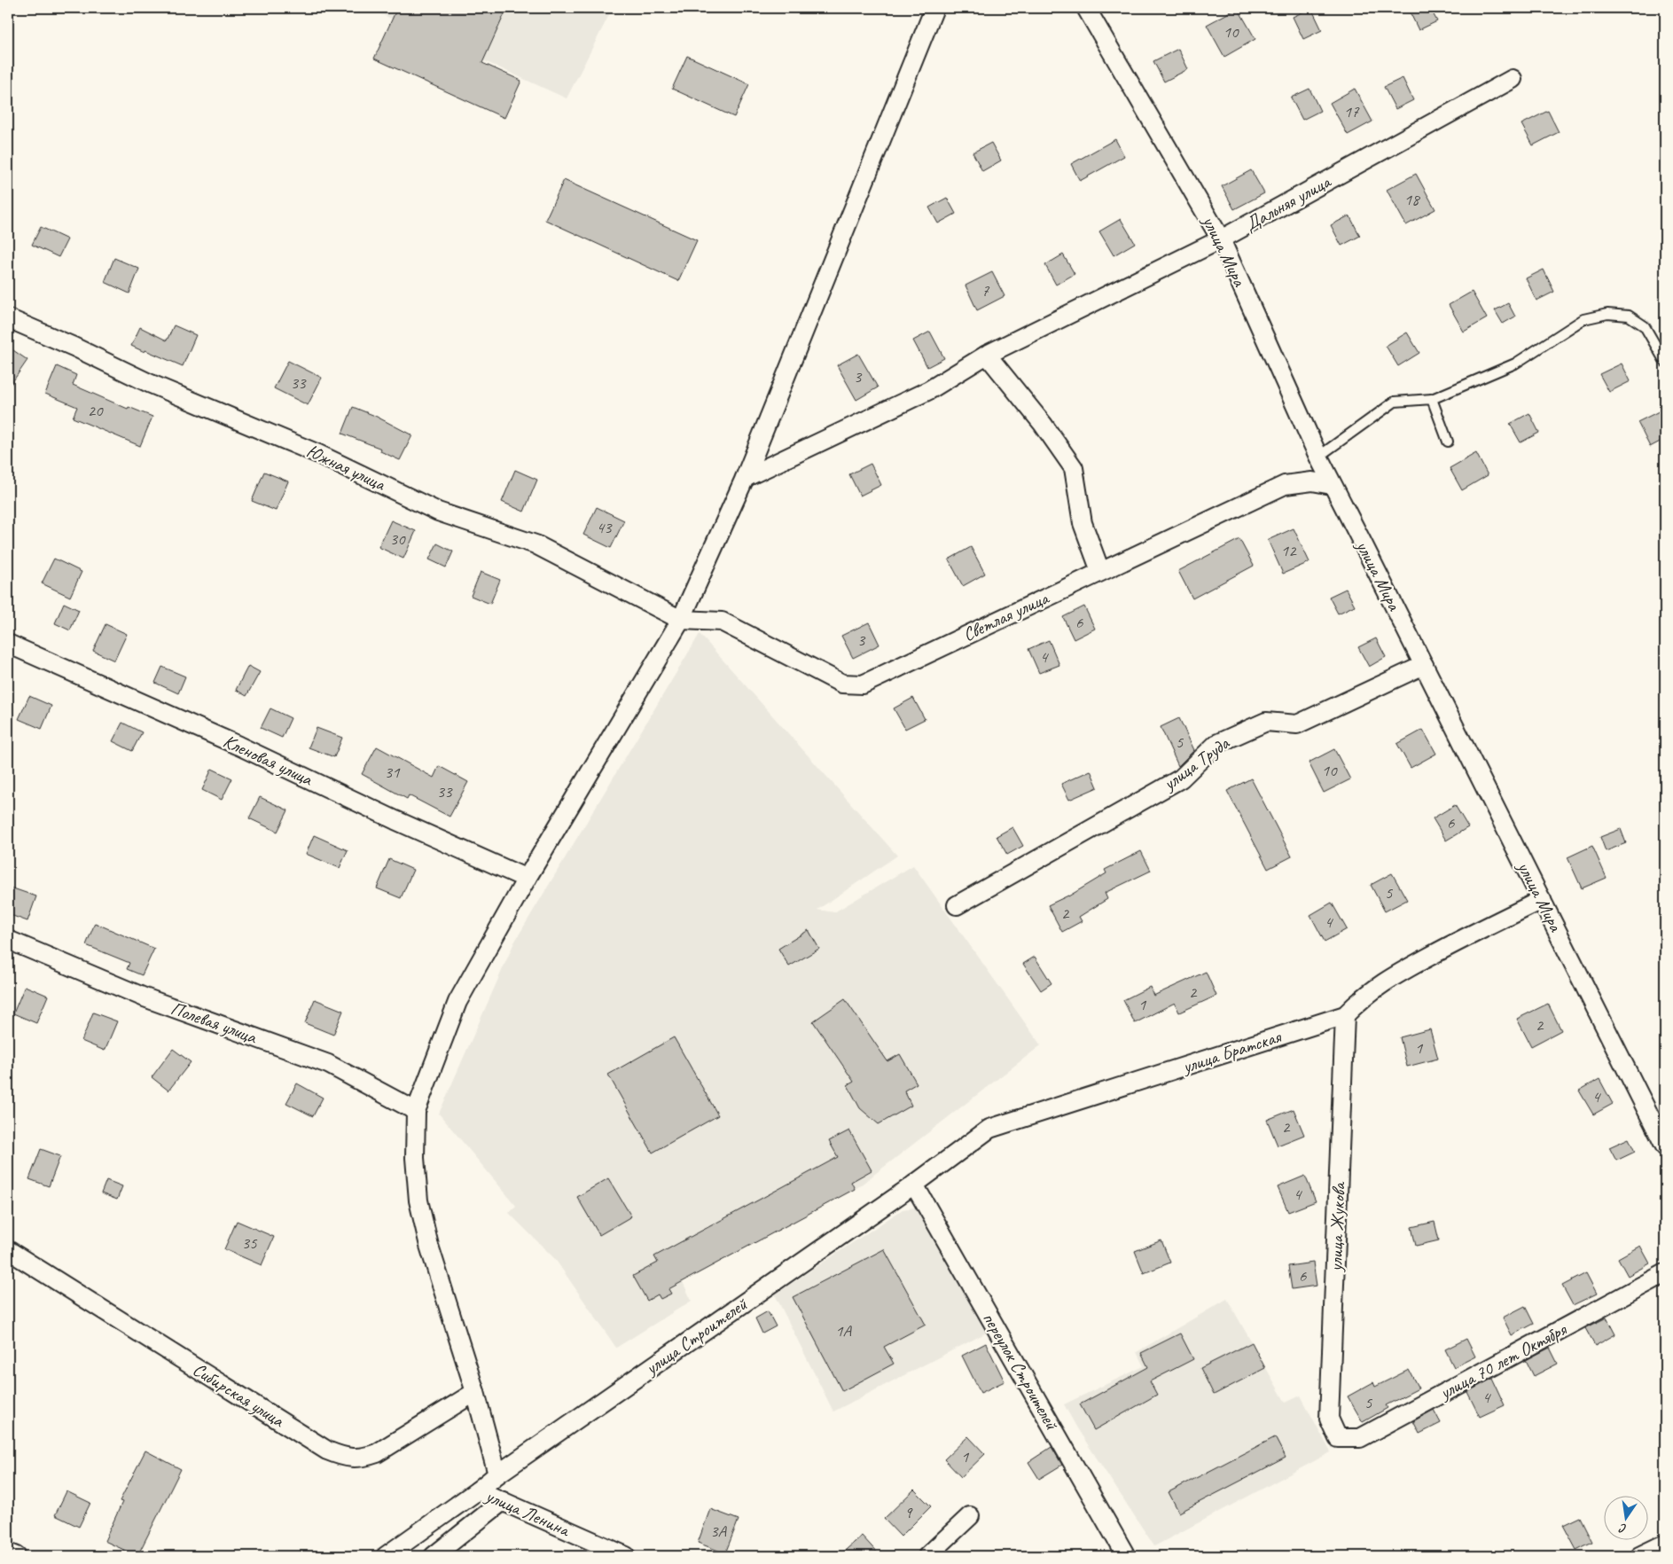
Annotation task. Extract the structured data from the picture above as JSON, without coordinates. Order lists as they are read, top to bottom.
{
  "streets": {
    "street": [
      "Дальняя улица",
      "улица Мира",
      "Южная улица",
      "Светлая улица",
      "Кленовая улица",
      "улица Труда",
      "Полевая улица",
      "улица Братская",
      "улица Жукова",
      "улица Строителей",
      "улица 70 лет Октября",
      "переулок Строителей",
      "Сибирская улица",
      "улица Ленина"
    ]
  },
  "crossings": [
    ["Дальняя улица", "улица Мира"],
    ["улица Мира", "Светлая улица"],
    ["улица Мира", "улица Труда"],
    ["улица Мира", "улица Братская"],
    ["Южная улица", "Светлая улица"],
    ["улица Братская", "улица Жукова"],
    ["улица Братская", "улица Строителей"],
    ["улица Братская", "переулок Строителей"],
    ["улица Жукова", "улица 70 лет Октября"],
    ["улица Строителей", "переулок Строителей"],
    ["улица Строителей", "улица Ленина"]
  ],
  "house_numbers": [
    "10",
    "17",
    "18",
    "7",
    "3",
    "33",
    "20",
    "43",
    "30",
    "12",
    "6",
    "3",
    "4",
    "5",
    "10",
    "31",
    "33",
    "6",
    "5",
    "2",
    "4",
    "2",
    "1",
    "2",
    "1",
    "4",
    "2",
    "4",
    "35",
    "6",
    "1А",
    "4",
    "5",
    "1",
    "9",
    "3А"
  ],
  "north": "bottom"
}
